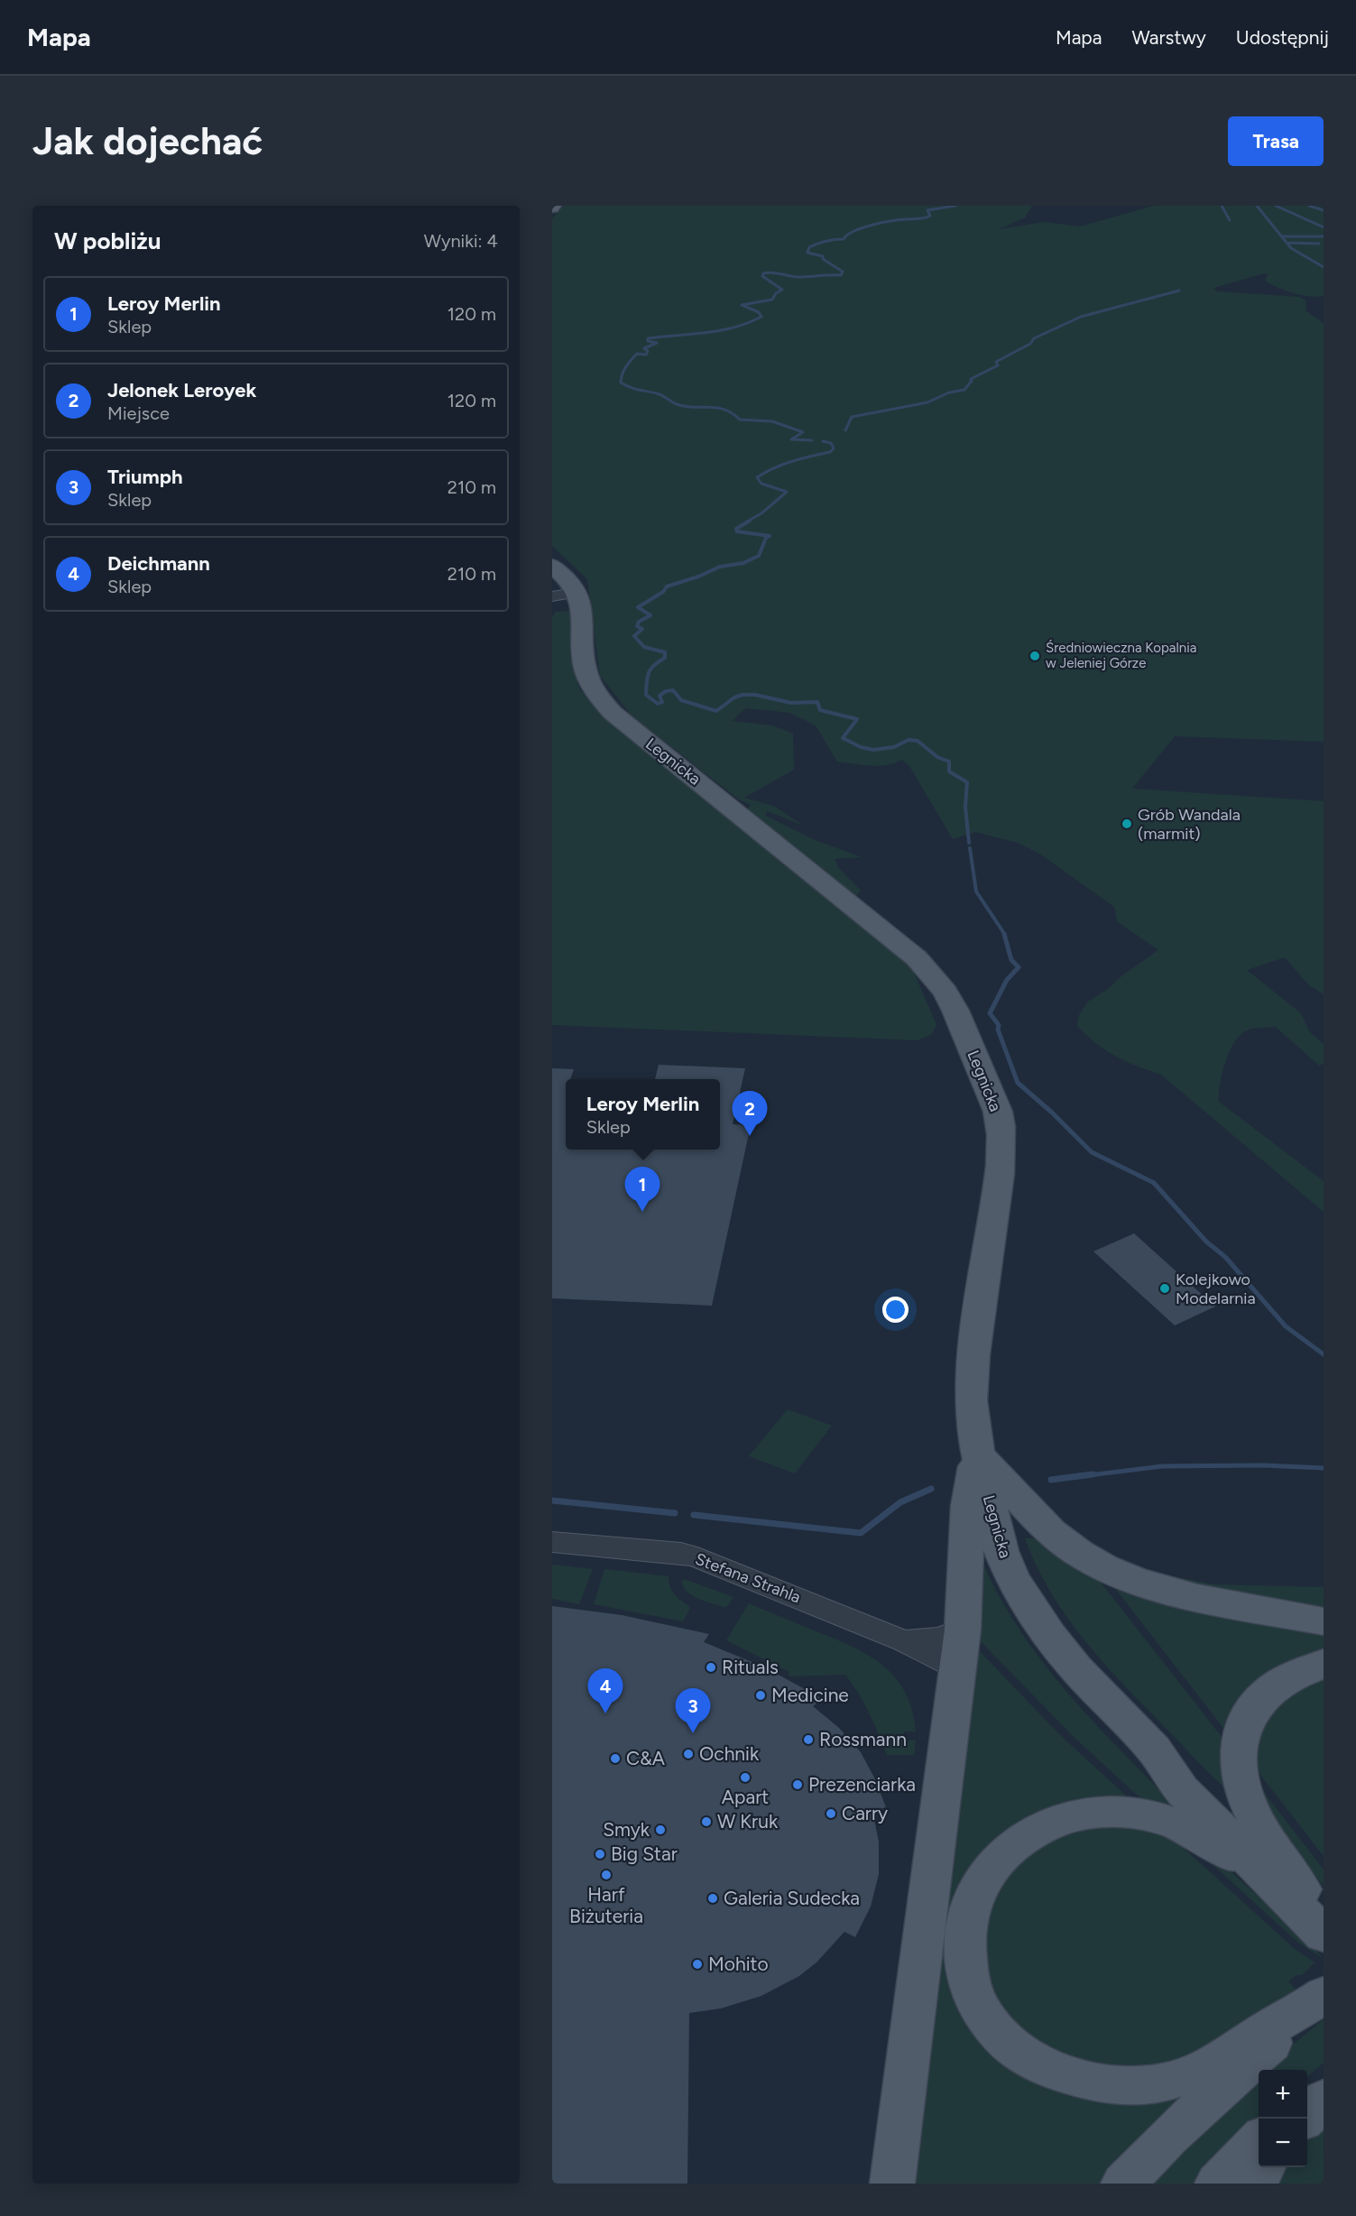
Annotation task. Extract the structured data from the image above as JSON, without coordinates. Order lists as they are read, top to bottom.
{
  "streets": {
    "main road": ["Legnicka"],
    "street": ["Stefana Strahla"]
  },
  "places": [
    "Średniowieczna Kopalnia w Jeleniej Górze",
    "Grób Wandala (marmit)",
    "Kolejkowo Modelarnia",
    "Rituals",
    "Medicine",
    "Rossmann",
    "Ochnik",
    "C&A",
    "Apart",
    "Prezenciarka",
    "Carry",
    "W Kruk",
    "Smyk",
    "Big Star",
    "Harf Biżuteria",
    "Galeria Sudecka",
    "Mohito"
  ],
  "page": {
    "header": "Mapa",
    "nav": ["Mapa", "Warstwy", "Udostępnij"],
    "buttons": "Trasa",
    "title": "Jak dojechać",
    "heading": ["W pobliżu", "Wyniki: 4"],
    "list": [
      {
        "mark": "1",
        "name": "Leroy Merlin",
        "note": "Sklep",
        "value": "120 m"
      },
      {
        "mark": "2",
        "name": "Jelonek Leroyek",
        "note": "Miejsce",
        "value": "120 m"
      },
      {
        "mark": "3",
        "name": "Triumph",
        "note": "Sklep",
        "value": "210 m"
      },
      {
        "mark": "4",
        "name": "Deichmann",
        "note": "Sklep",
        "value": "210 m"
      }
    ],
    "popup": ["Leroy Merlin", "Sklep"],
    "pins": [
      "2",
      "1",
      "4",
      "3"
    ],
    "map_buttons": ["+", "−"]
  }
}
